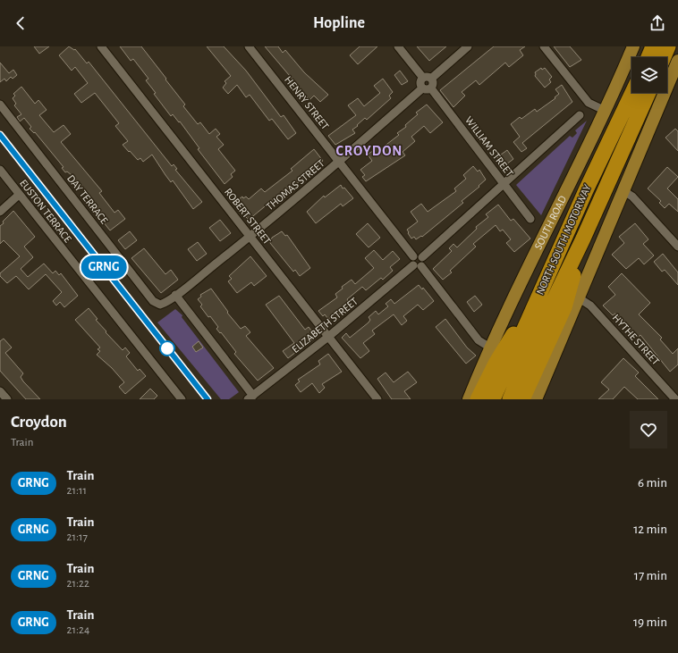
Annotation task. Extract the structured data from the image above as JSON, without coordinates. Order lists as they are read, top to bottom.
{
  "streets": {
    "highway": ["NORTH SOUTH MOTORWAY"],
    "main road": ["SOUTH ROAD"],
    "street": [
      "HENRY STREET",
      "WILLIAM STREET",
      "THOMAS STREET",
      "DAY TERRACE",
      "EUSTON TERRACE",
      "ROBERT STREET",
      "ELIZABETH STREET",
      "HYTHE STREET"
    ]
  },
  "crossings": [
    ["HENRY STREET", "THOMAS STREET"],
    ["WILLIAM STREET", "THOMAS STREET"],
    ["THOMAS STREET", "DAY TERRACE"],
    ["THOMAS STREET", "ROBERT STREET"],
    ["ROBERT STREET", "ELIZABETH STREET"]
  ],
  "districts": ["CROYDON"],
  "page": {
    "header": "Hopline",
    "on_map": "GRNG",
    "heading": ["Croydon", "Train"],
    "list": [
      {
        "mark": "GRNG",
        "name": "Train",
        "note": "21:11",
        "value": "6 min"
      },
      {
        "mark": "GRNG",
        "name": "Train",
        "note": "21:17",
        "value": "12 min"
      },
      {
        "mark": "GRNG",
        "name": "Train",
        "note": "21:22",
        "value": "17 min"
      },
      {
        "mark": "GRNG",
        "name": "Train",
        "note": "21:24",
        "value": "19 min"
      }
    ]
  }
}
